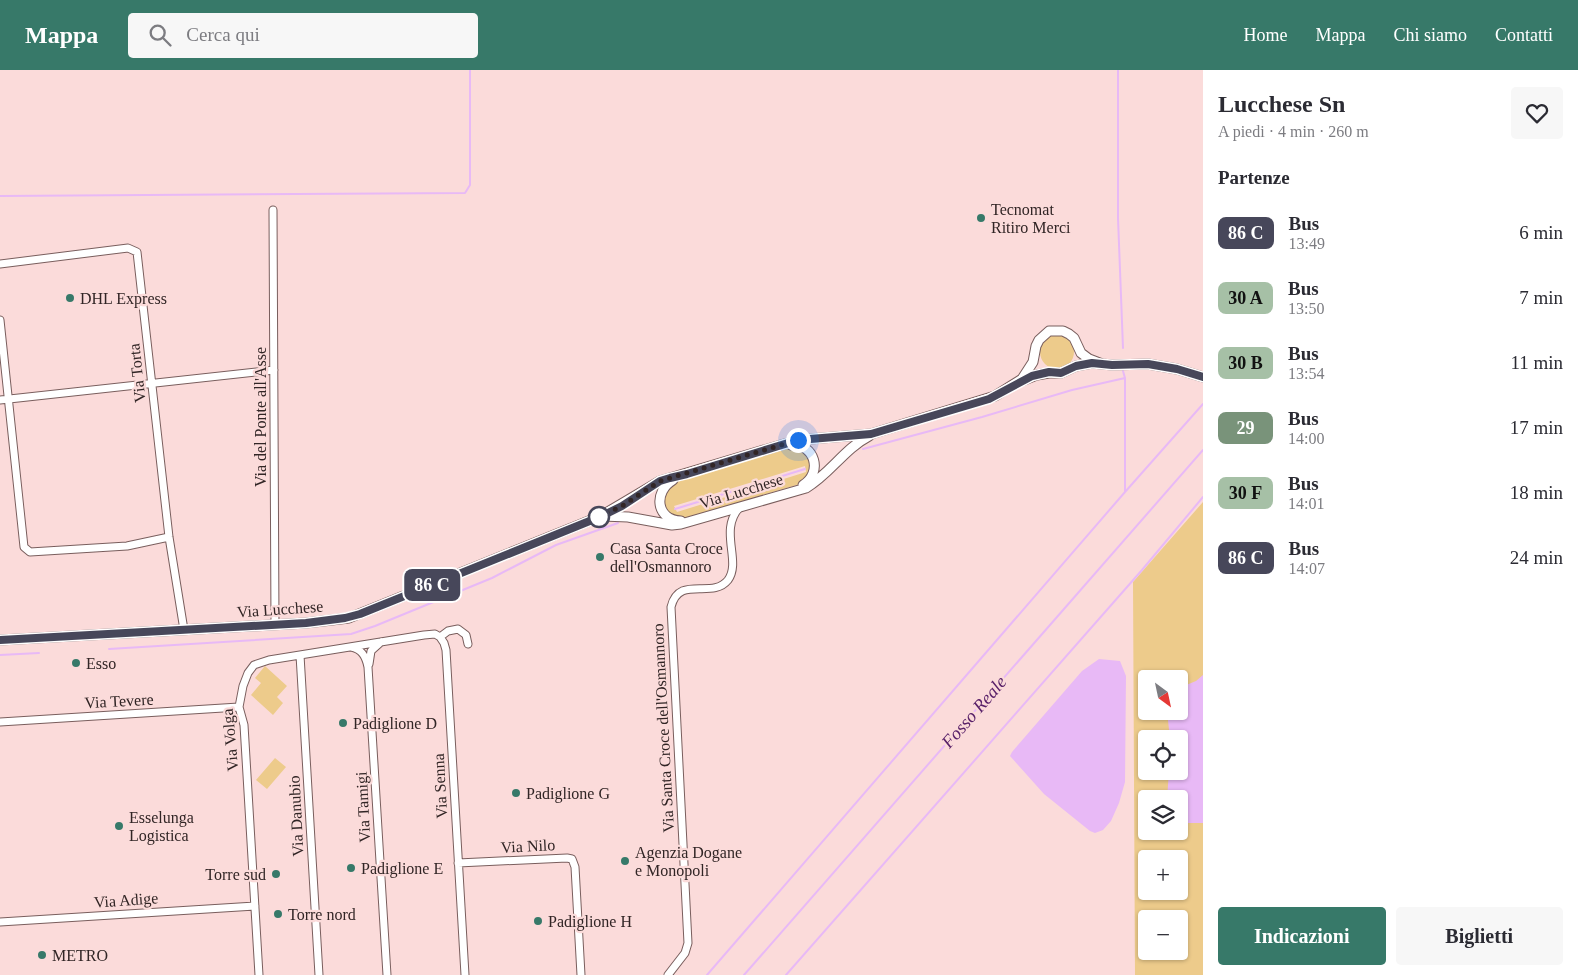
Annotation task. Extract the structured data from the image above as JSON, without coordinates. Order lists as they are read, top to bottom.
{
  "streets": {
    "main road": ["Via Lucchese"],
    "street": [
      "Via Torta",
      "Via del Ponte all'Asse",
      "Via Tevere",
      "Via Santa Croce dell'Osmannoro",
      "Via Volga",
      "Via Senna",
      "Via Tamigi",
      "Via Danubio",
      "Via Nilo",
      "Via Adige"
    ]
  },
  "crossings": [
    ["Via Torta", "Via Lucchese"],
    ["Via del Ponte all'Asse", "Via Lucchese"],
    ["Via Tevere", "Via Volga"],
    ["Via Volga", "Via Senna"],
    ["Via Volga", "Via Tamigi"],
    ["Via Volga", "Via Danubio"],
    ["Via Volga", "Via Adige"],
    ["Via Senna", "Via Nilo"]
  ],
  "water": ["Fosso Reale"],
  "places": [
    "Tecnomat Ritiro Merci",
    "DHL Express",
    "Casa Santa Croce dell'Osmannoro",
    "Esso",
    "Padiglione D",
    "Padiglione G",
    "Esselunga Logistica",
    "Agenzia Dogane e Monopoli",
    "Padiglione E",
    "Torre sud",
    "Torre nord",
    "Padiglione H",
    "METRO"
  ],
  "north": "bottom right",
  "page": {
    "header": "Mappa",
    "search": "Cerca qui",
    "nav": [
      "Home",
      "Mappa",
      "Chi siamo",
      "Contatti"
    ],
    "on_map": "86 C",
    "heading": [
      ["Lucchese Sn", "A piedi · 4 min · 260 m"],
      "Partenze"
    ],
    "list": [
      {
        "mark": "86 C",
        "name": "Bus",
        "note": "13:49",
        "value": "6 min"
      },
      {
        "mark": "30 A",
        "name": "Bus",
        "note": "13:50",
        "value": "7 min"
      },
      {
        "mark": "30 B",
        "name": "Bus",
        "note": "13:54",
        "value": "11 min"
      },
      {
        "mark": "29",
        "name": "Bus",
        "note": "14:00",
        "value": "17 min"
      },
      {
        "mark": "30 F",
        "name": "Bus",
        "note": "14:01",
        "value": "18 min"
      },
      {
        "mark": "86 C",
        "name": "Bus",
        "note": "14:07",
        "value": "24 min"
      }
    ],
    "map_buttons": ["+", "−"],
    "buttons": ["Indicazioni", "Biglietti"]
  }
}
